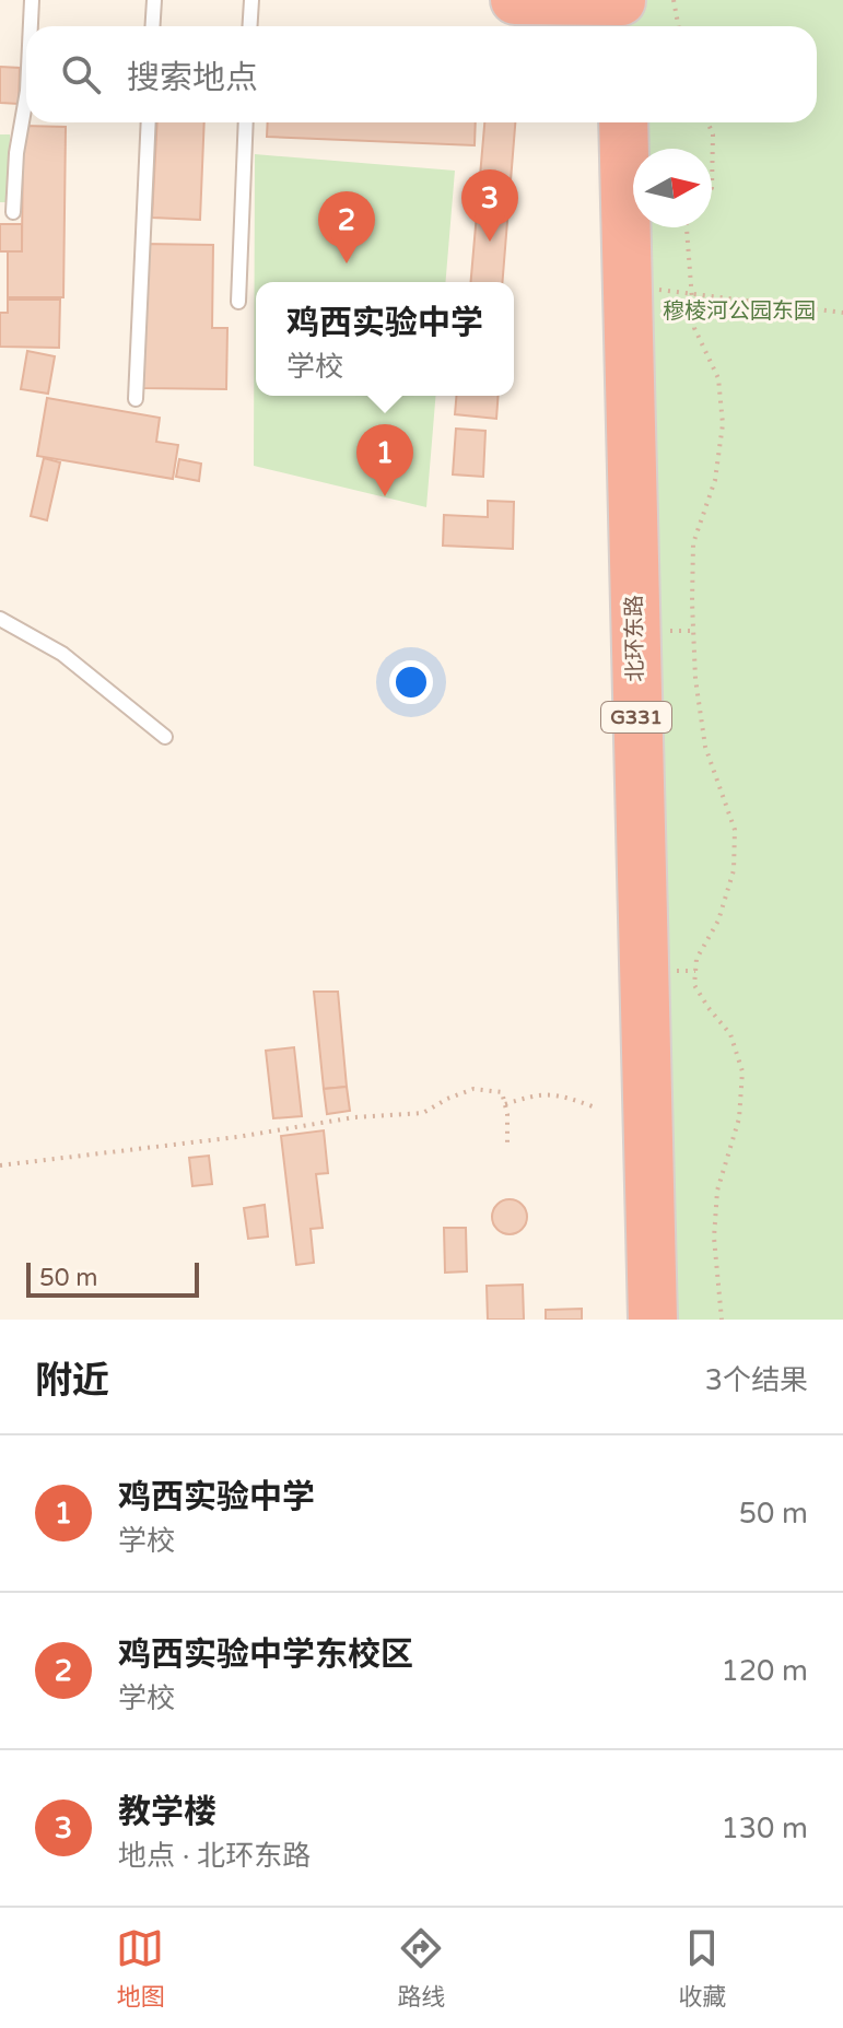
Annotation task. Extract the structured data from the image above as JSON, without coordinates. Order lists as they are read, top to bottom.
{
  "streets": {
    "highway": ["北环东路", "G331"]
  },
  "parks": ["穆棱河公园东园"],
  "scale_bar": "50 m",
  "north": "right",
  "page": {
    "search": "搜索地点",
    "pins": ["3", "2", "1"],
    "popup": ["鸡西实验中学", "学校"],
    "scale": "50 m",
    "heading": ["附近", "3个结果"],
    "list": [
      {
        "mark": "1",
        "name": "鸡西实验中学",
        "note": "学校",
        "value": "50 m"
      },
      {
        "mark": "2",
        "name": "鸡西实验中学东校区",
        "note": "学校",
        "value": "120 m"
      },
      {
        "mark": "3",
        "name": "教学楼",
        "note": "地点 · 北环东路",
        "value": "130 m"
      }
    ],
    "nav": ["地图", "路线", "收藏"]
  }
}
